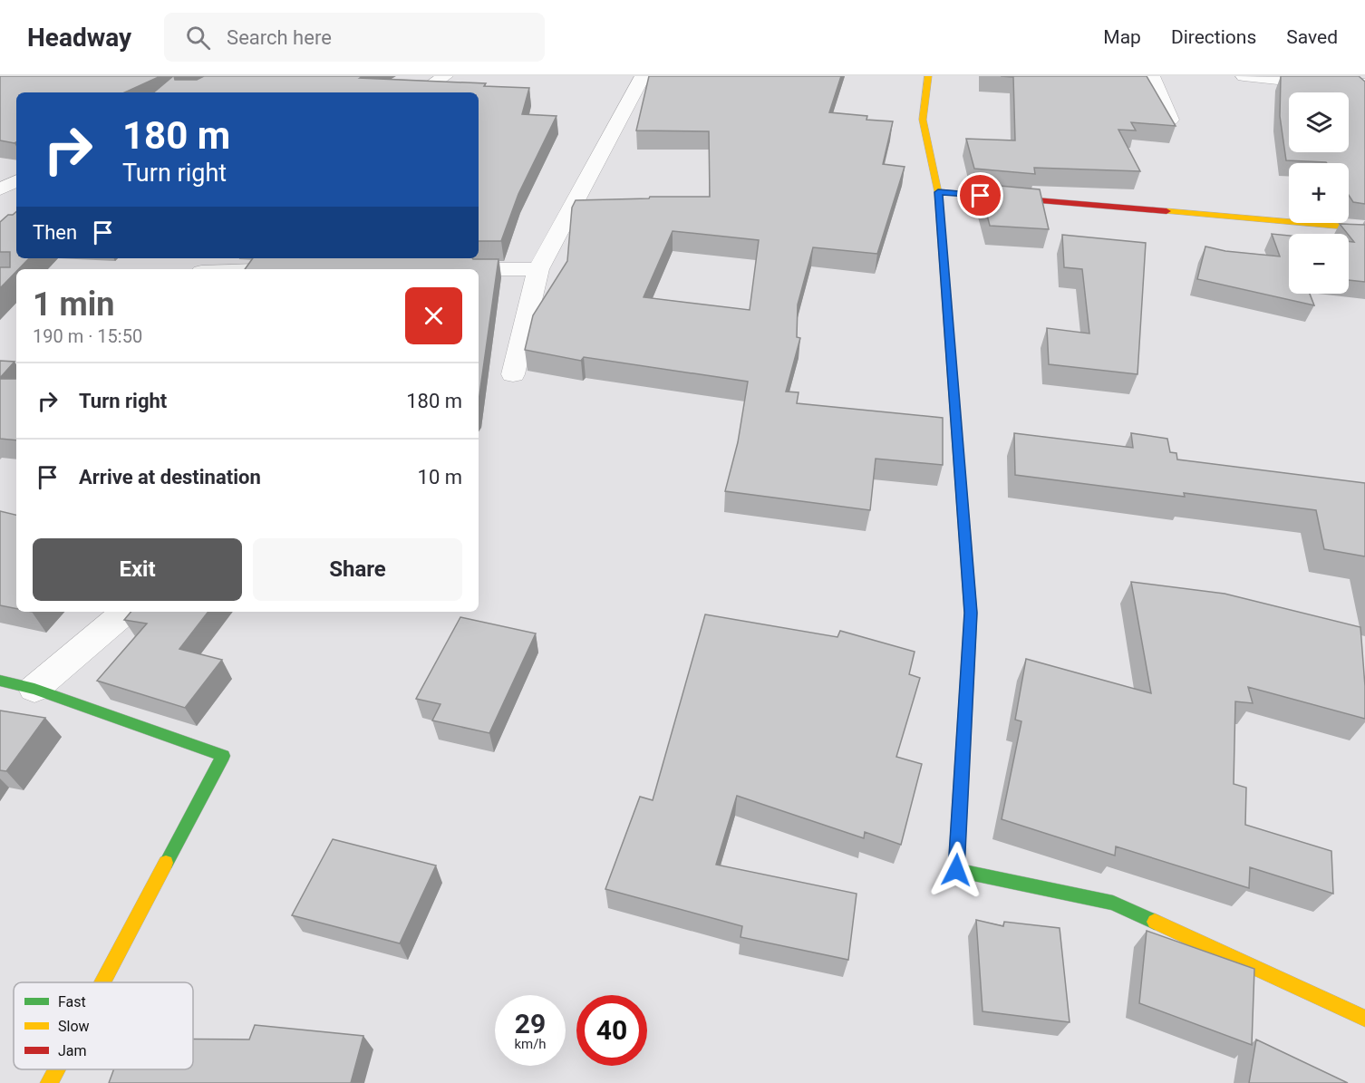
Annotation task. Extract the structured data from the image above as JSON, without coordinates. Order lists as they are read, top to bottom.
{
  "legend": ["Fast", "Slow", "Jam"],
  "page": {
    "header": "Headway",
    "search": "Search here",
    "nav": ["Map", "Directions", "Saved"],
    "map_buttons": ["+", "−"],
    "turn": ["180 m", "Turn right"],
    "then": "Then",
    "heading": ["1 min", "190 m · 15:50"],
    "list": [
      {
        "name": "Turn right",
        "value": "180 m"
      },
      {
        "name": "Arrive at destination",
        "value": "10 m"
      }
    ],
    "buttons": ["Exit", "Share"],
    "speed": "29 km/h",
    "limit": "40"
  }
}
